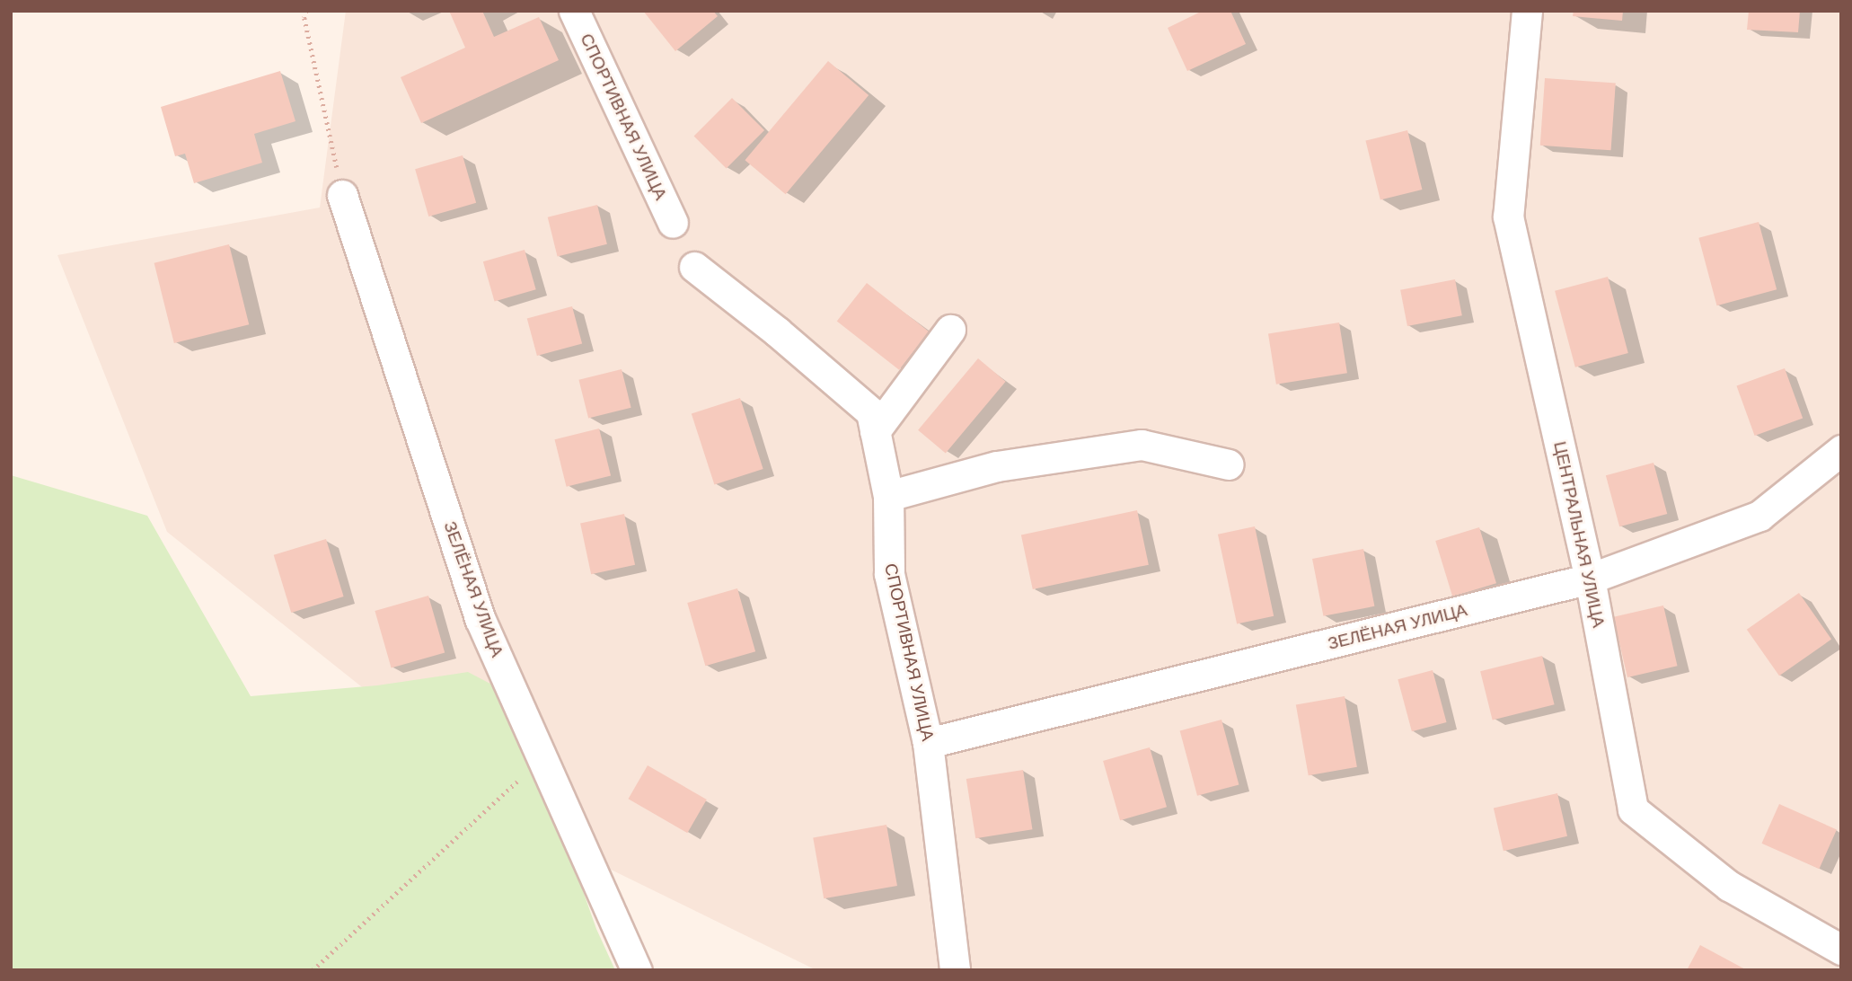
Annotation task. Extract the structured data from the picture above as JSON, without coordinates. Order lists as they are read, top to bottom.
{
  "streets": {
    "street": ["СПОРТИВНАЯ УЛИЦА", "ЦЕНТРАЛЬНАЯ УЛИЦА", "ЗЕЛЁНАЯ УЛИЦА"]
  },
  "crossings": [
    ["СПОРТИВНАЯ УЛИЦА", "ЗЕЛЁНАЯ УЛИЦА"],
    ["ЦЕНТРАЛЬНАЯ УЛИЦА", "ЗЕЛЁНАЯ УЛИЦА"]
  ]
}
